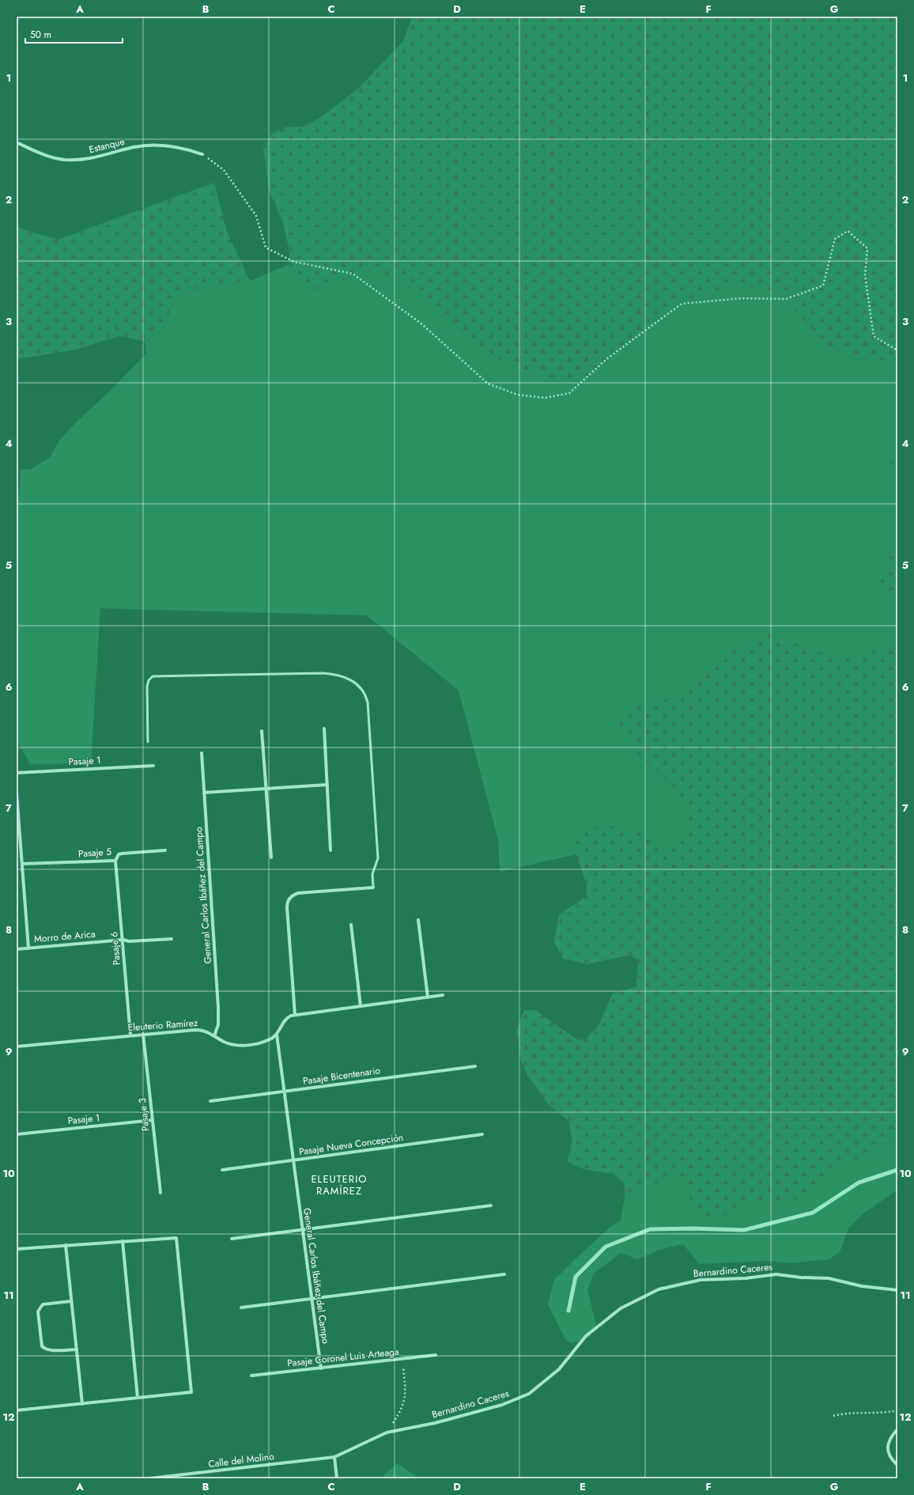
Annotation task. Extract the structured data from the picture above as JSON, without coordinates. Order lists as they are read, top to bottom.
{
  "streets": {
    "street": [
      "Estanque",
      "Pasaje 1",
      "Pasaje 5",
      "General Carlos Ibáñez del Campo",
      "Morro de Arica",
      "Pasaje 6",
      "Eleuterio Ramírez",
      "Pasaje Bicentenario",
      "Pasaje 3",
      "Pasaje Nueva Concepción",
      "Bernardino Caceres",
      "Pasaje Coronel Luis Arteaga",
      "Calle del Molino"
    ]
  },
  "crossings": [
    ["Pasaje 1", "Pasaje 3"],
    ["Pasaje 5", "Pasaje 6"],
    ["General Carlos Ibáñez del Campo", "Eleuterio Ramírez"],
    ["General Carlos Ibáñez del Campo", "Pasaje Bicentenario"],
    ["General Carlos Ibáñez del Campo", "Pasaje Nueva Concepción"],
    ["General Carlos Ibáñez del Campo", "Pasaje Coronel Luis Arteaga"],
    ["Morro de Arica", "Pasaje 6"],
    ["Pasaje 6", "Eleuterio Ramírez"],
    ["Eleuterio Ramírez", "Pasaje 3"],
    ["Bernardino Caceres", "Calle del Molino"]
  ],
  "districts": ["ELEUTERIO RAMÍREZ"],
  "scale_bar": "50 m",
  "grid": {
    "columns": [
      "A",
      "B",
      "C",
      "D",
      "E",
      "F",
      "G"
    ],
    "rows": [
      "1",
      "2",
      "3",
      "4",
      "5",
      "6",
      "7",
      "8",
      "9",
      "10",
      "11",
      "12"
    ]
  }
}
